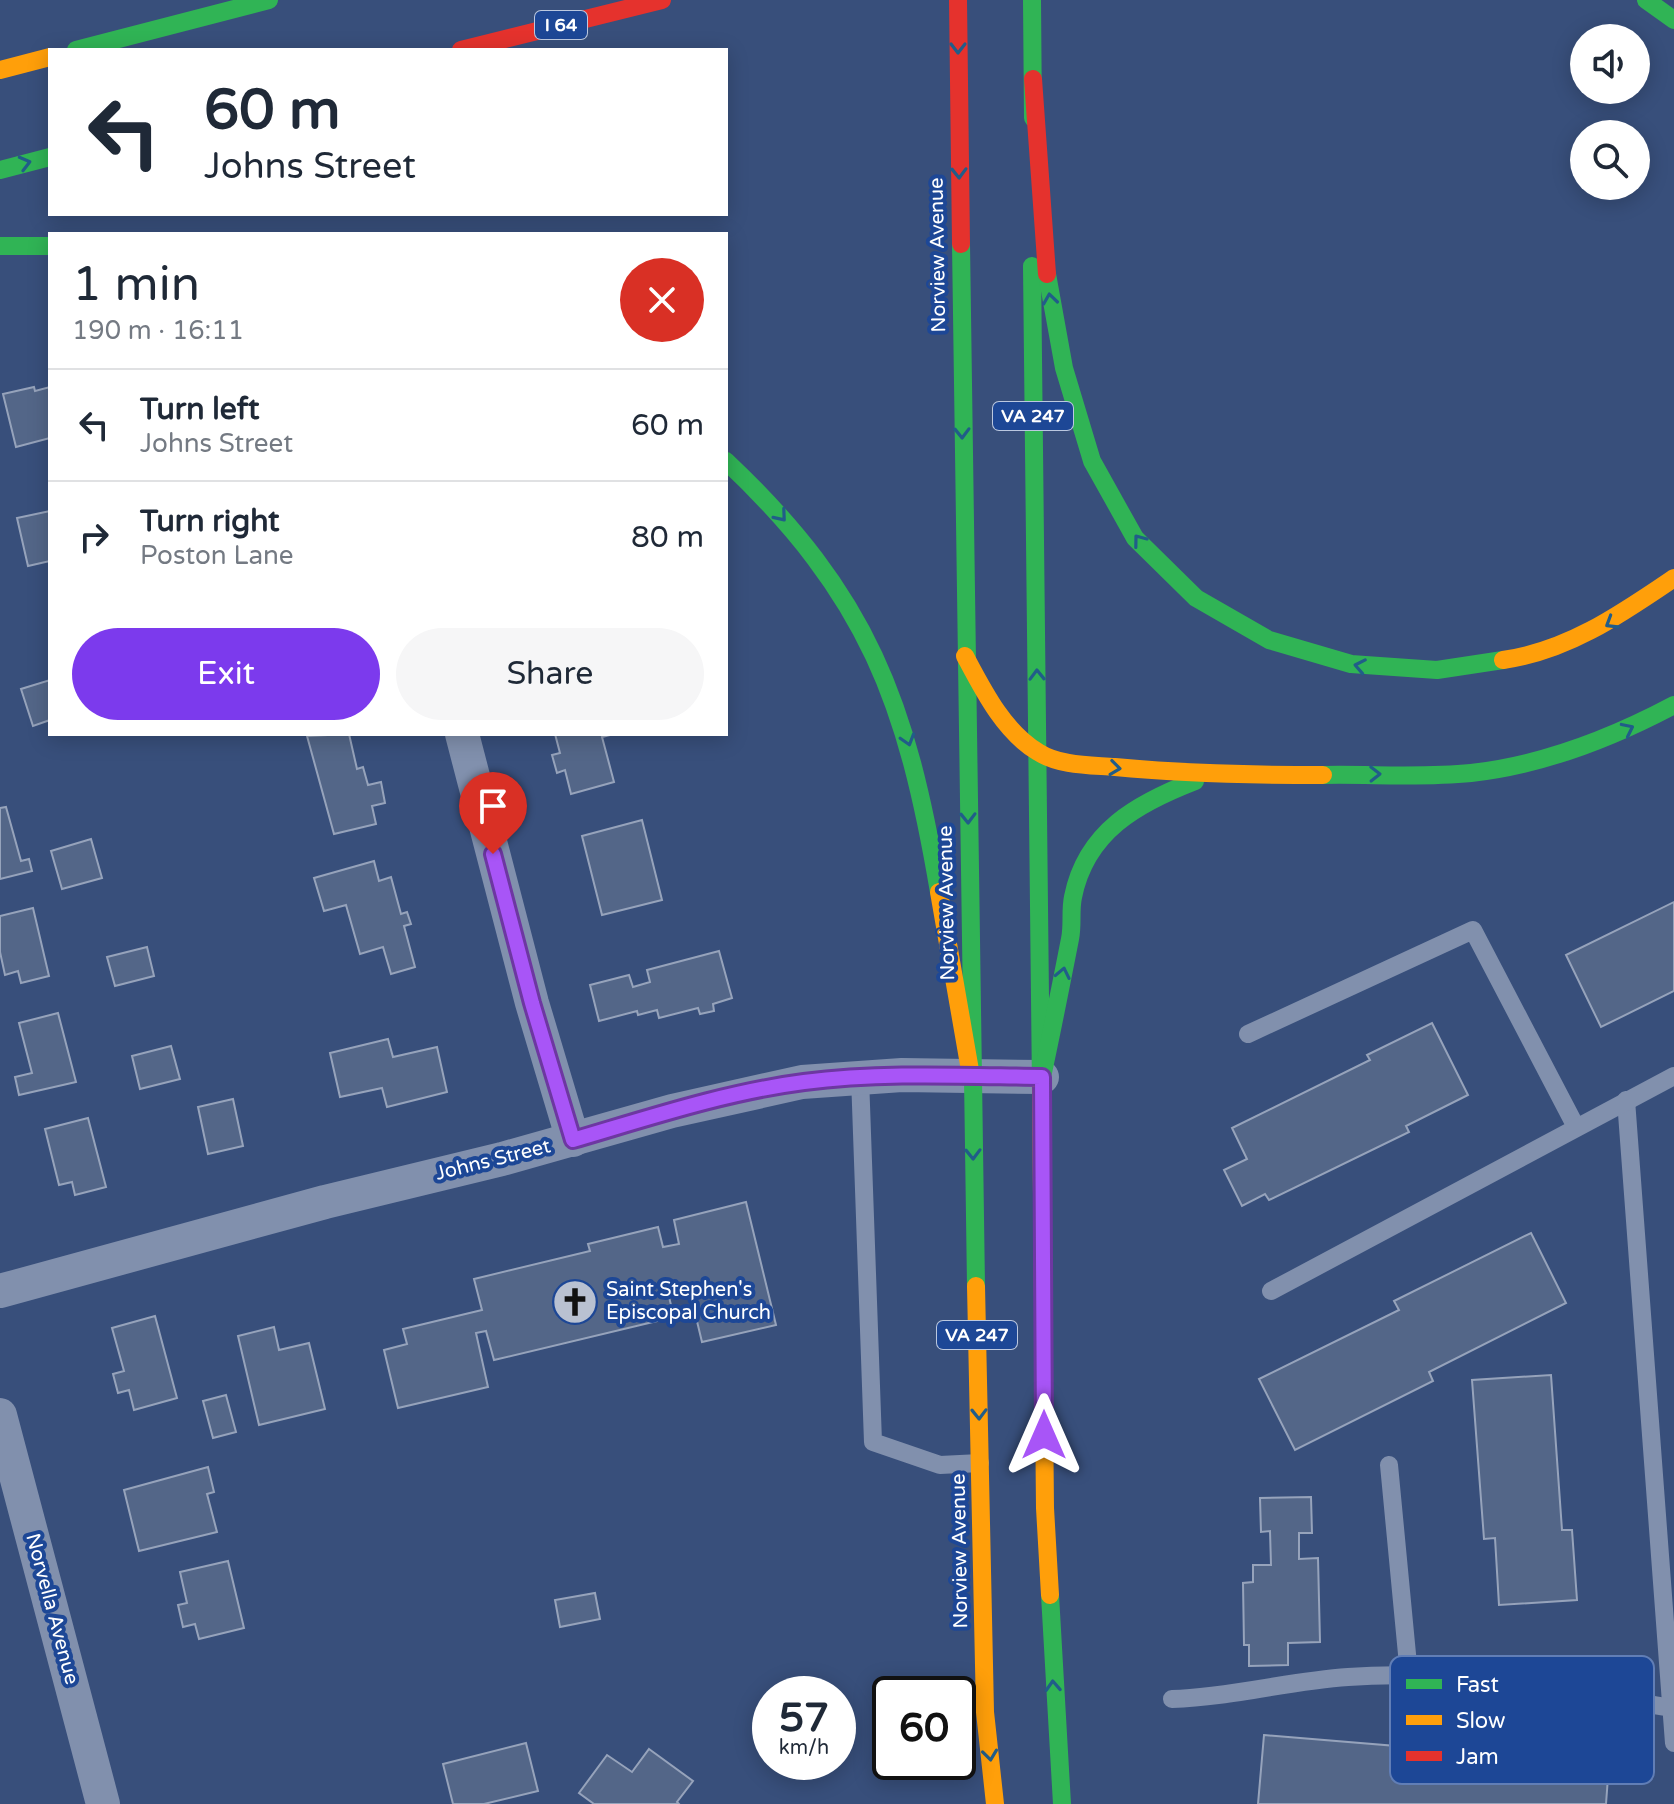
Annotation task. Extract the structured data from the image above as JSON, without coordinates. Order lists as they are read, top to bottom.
{
  "streets": {
    "main road": ["I 64", "Norview Avenue", "VA 247"],
    "street": ["Johns Street", "Norvella Avenue"]
  },
  "crossings": [
    ["Norview Avenue", "Johns Street"],
    ["VA 247", "Johns Street"]
  ],
  "places": {
    "church": ["Saint Stephen's Episcopal Church"]
  },
  "legend": ["Fast", "Slow", "Jam"],
  "page": {
    "turn": ["60 m", "Johns Street"],
    "heading": ["1 min", "190 m · 16:11"],
    "list": [
      {
        "name": "Turn left",
        "note": "Johns Street",
        "value": "60 m"
      },
      {
        "name": "Turn right",
        "note": "Poston Lane",
        "value": "80 m"
      }
    ],
    "buttons": ["Exit", "Share"],
    "speed": "57 km/h",
    "limit": "60"
  }
}
